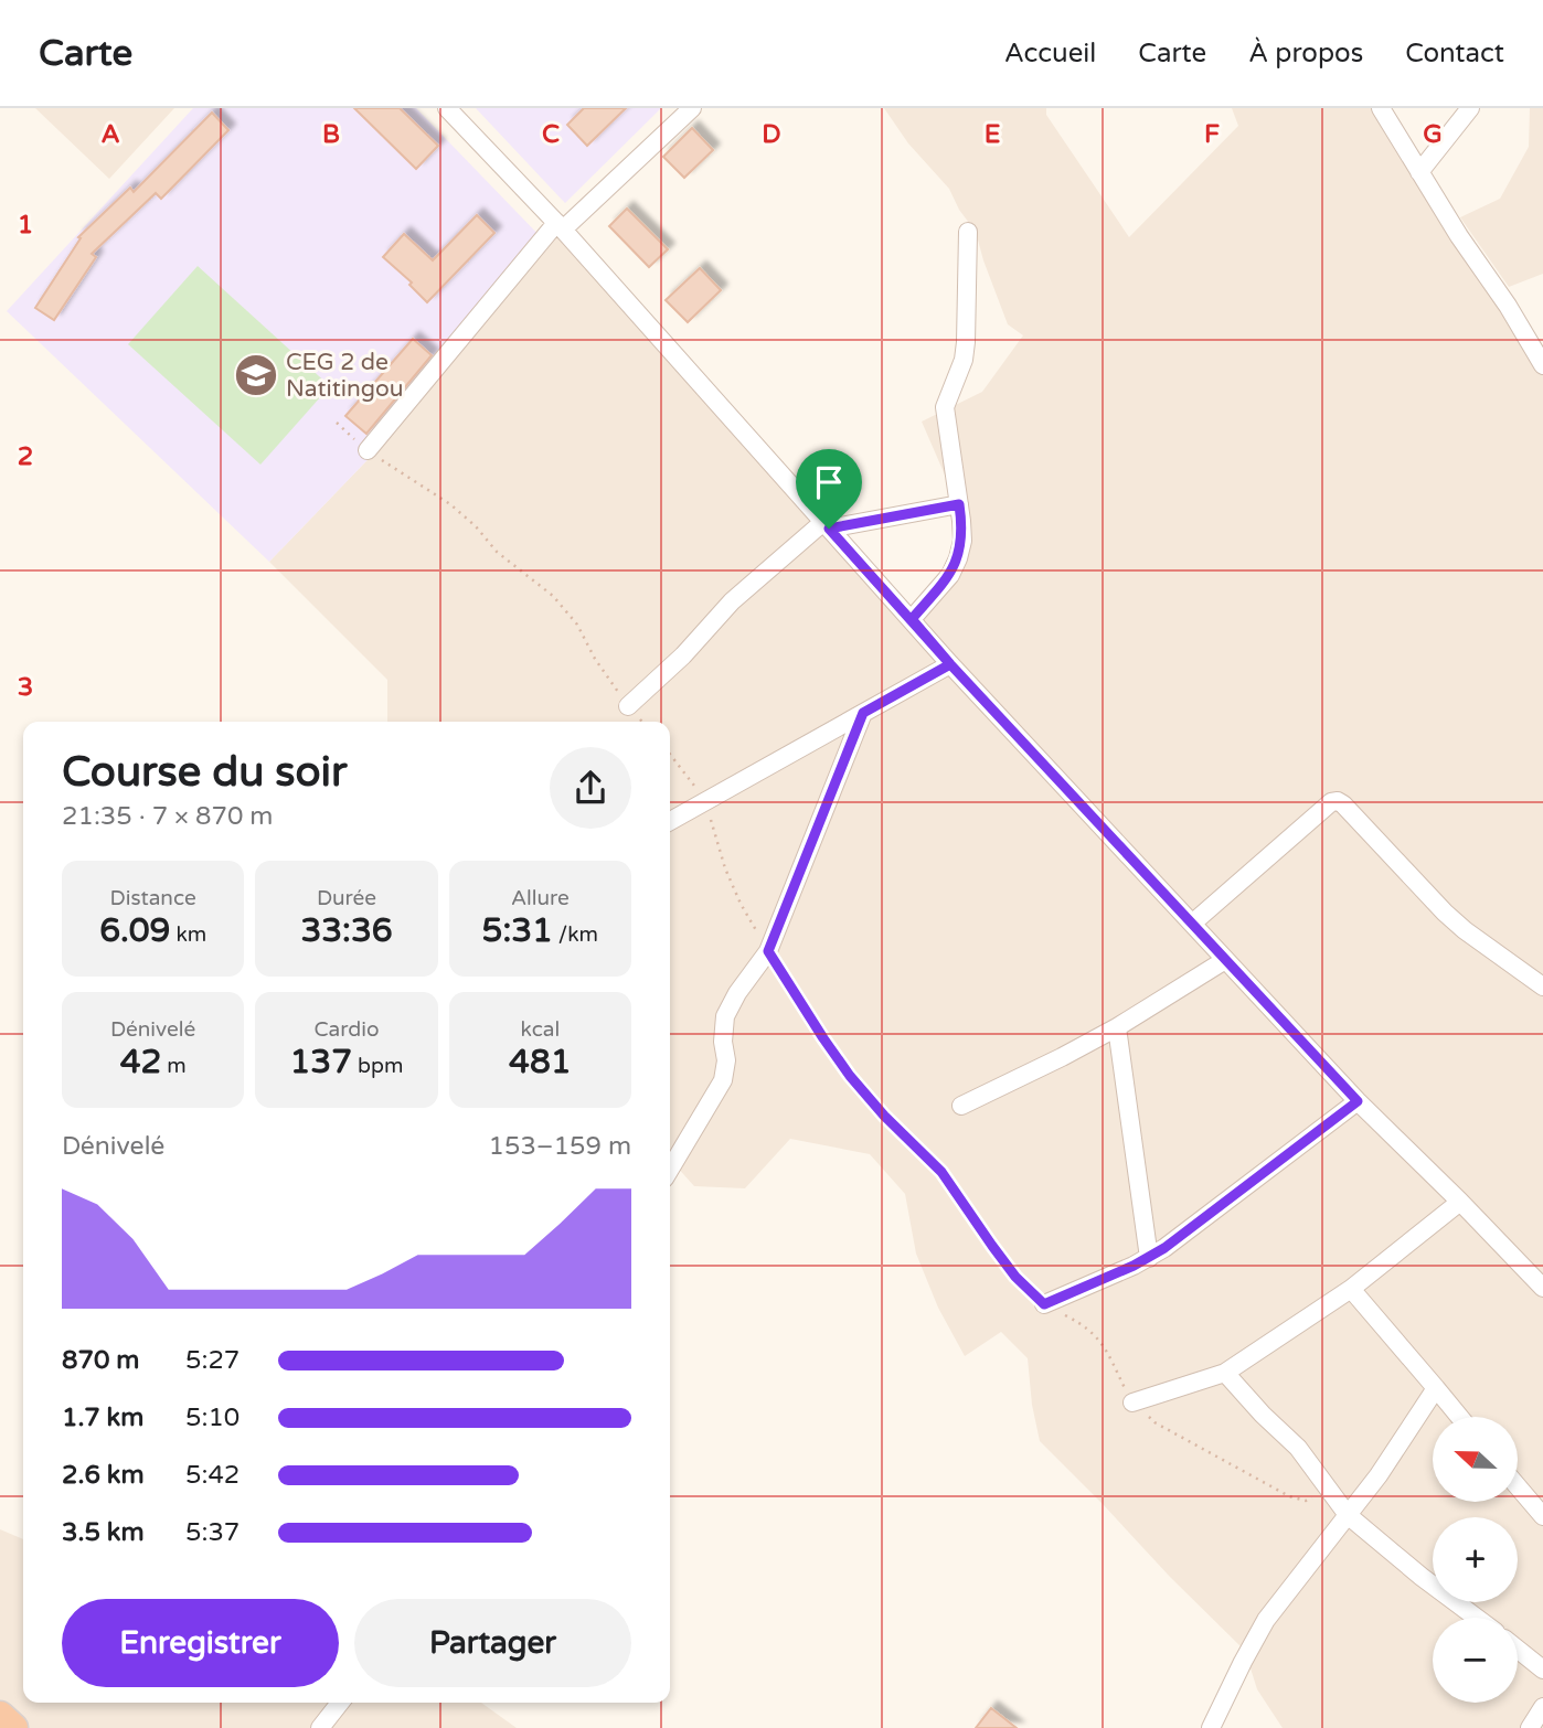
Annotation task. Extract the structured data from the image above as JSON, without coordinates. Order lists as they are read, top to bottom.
{
  "places": {
    "school or university": ["CEG 2 de Natitingou"]
  },
  "north": "left",
  "page": {
    "header": "Carte",
    "nav": [
      "Accueil",
      "Carte",
      "À propos",
      "Contact"
    ],
    "heading": ["Course du soir", "21:35 · 7 × 870 m"],
    "stats": [
      ["Distance", "6.09 km"],
      ["Durée", "33:36"],
      ["Allure", "5:31 /km"],
      ["Dénivelé", "42 m"],
      ["Cardio", "137 bpm"],
      ["kcal", "481"]
    ],
    "chart": ["Dénivelé", "153–159 m"],
    "list": [
      {
        "name": "870 m",
        "note": "5:27"
      },
      {
        "name": "1.7 km",
        "note": "5:10"
      },
      {
        "name": "2.6 km",
        "note": "5:42"
      },
      {
        "name": "3.5 km",
        "note": "5:37"
      }
    ],
    "map_buttons": ["+", "−"],
    "buttons": ["Enregistrer", "Partager"]
  },
  "grid": {
    "columns": [
      "A",
      "B",
      "C",
      "D",
      "E",
      "F",
      "G"
    ],
    "rows": ["1", "2", "3"]
  }
}
